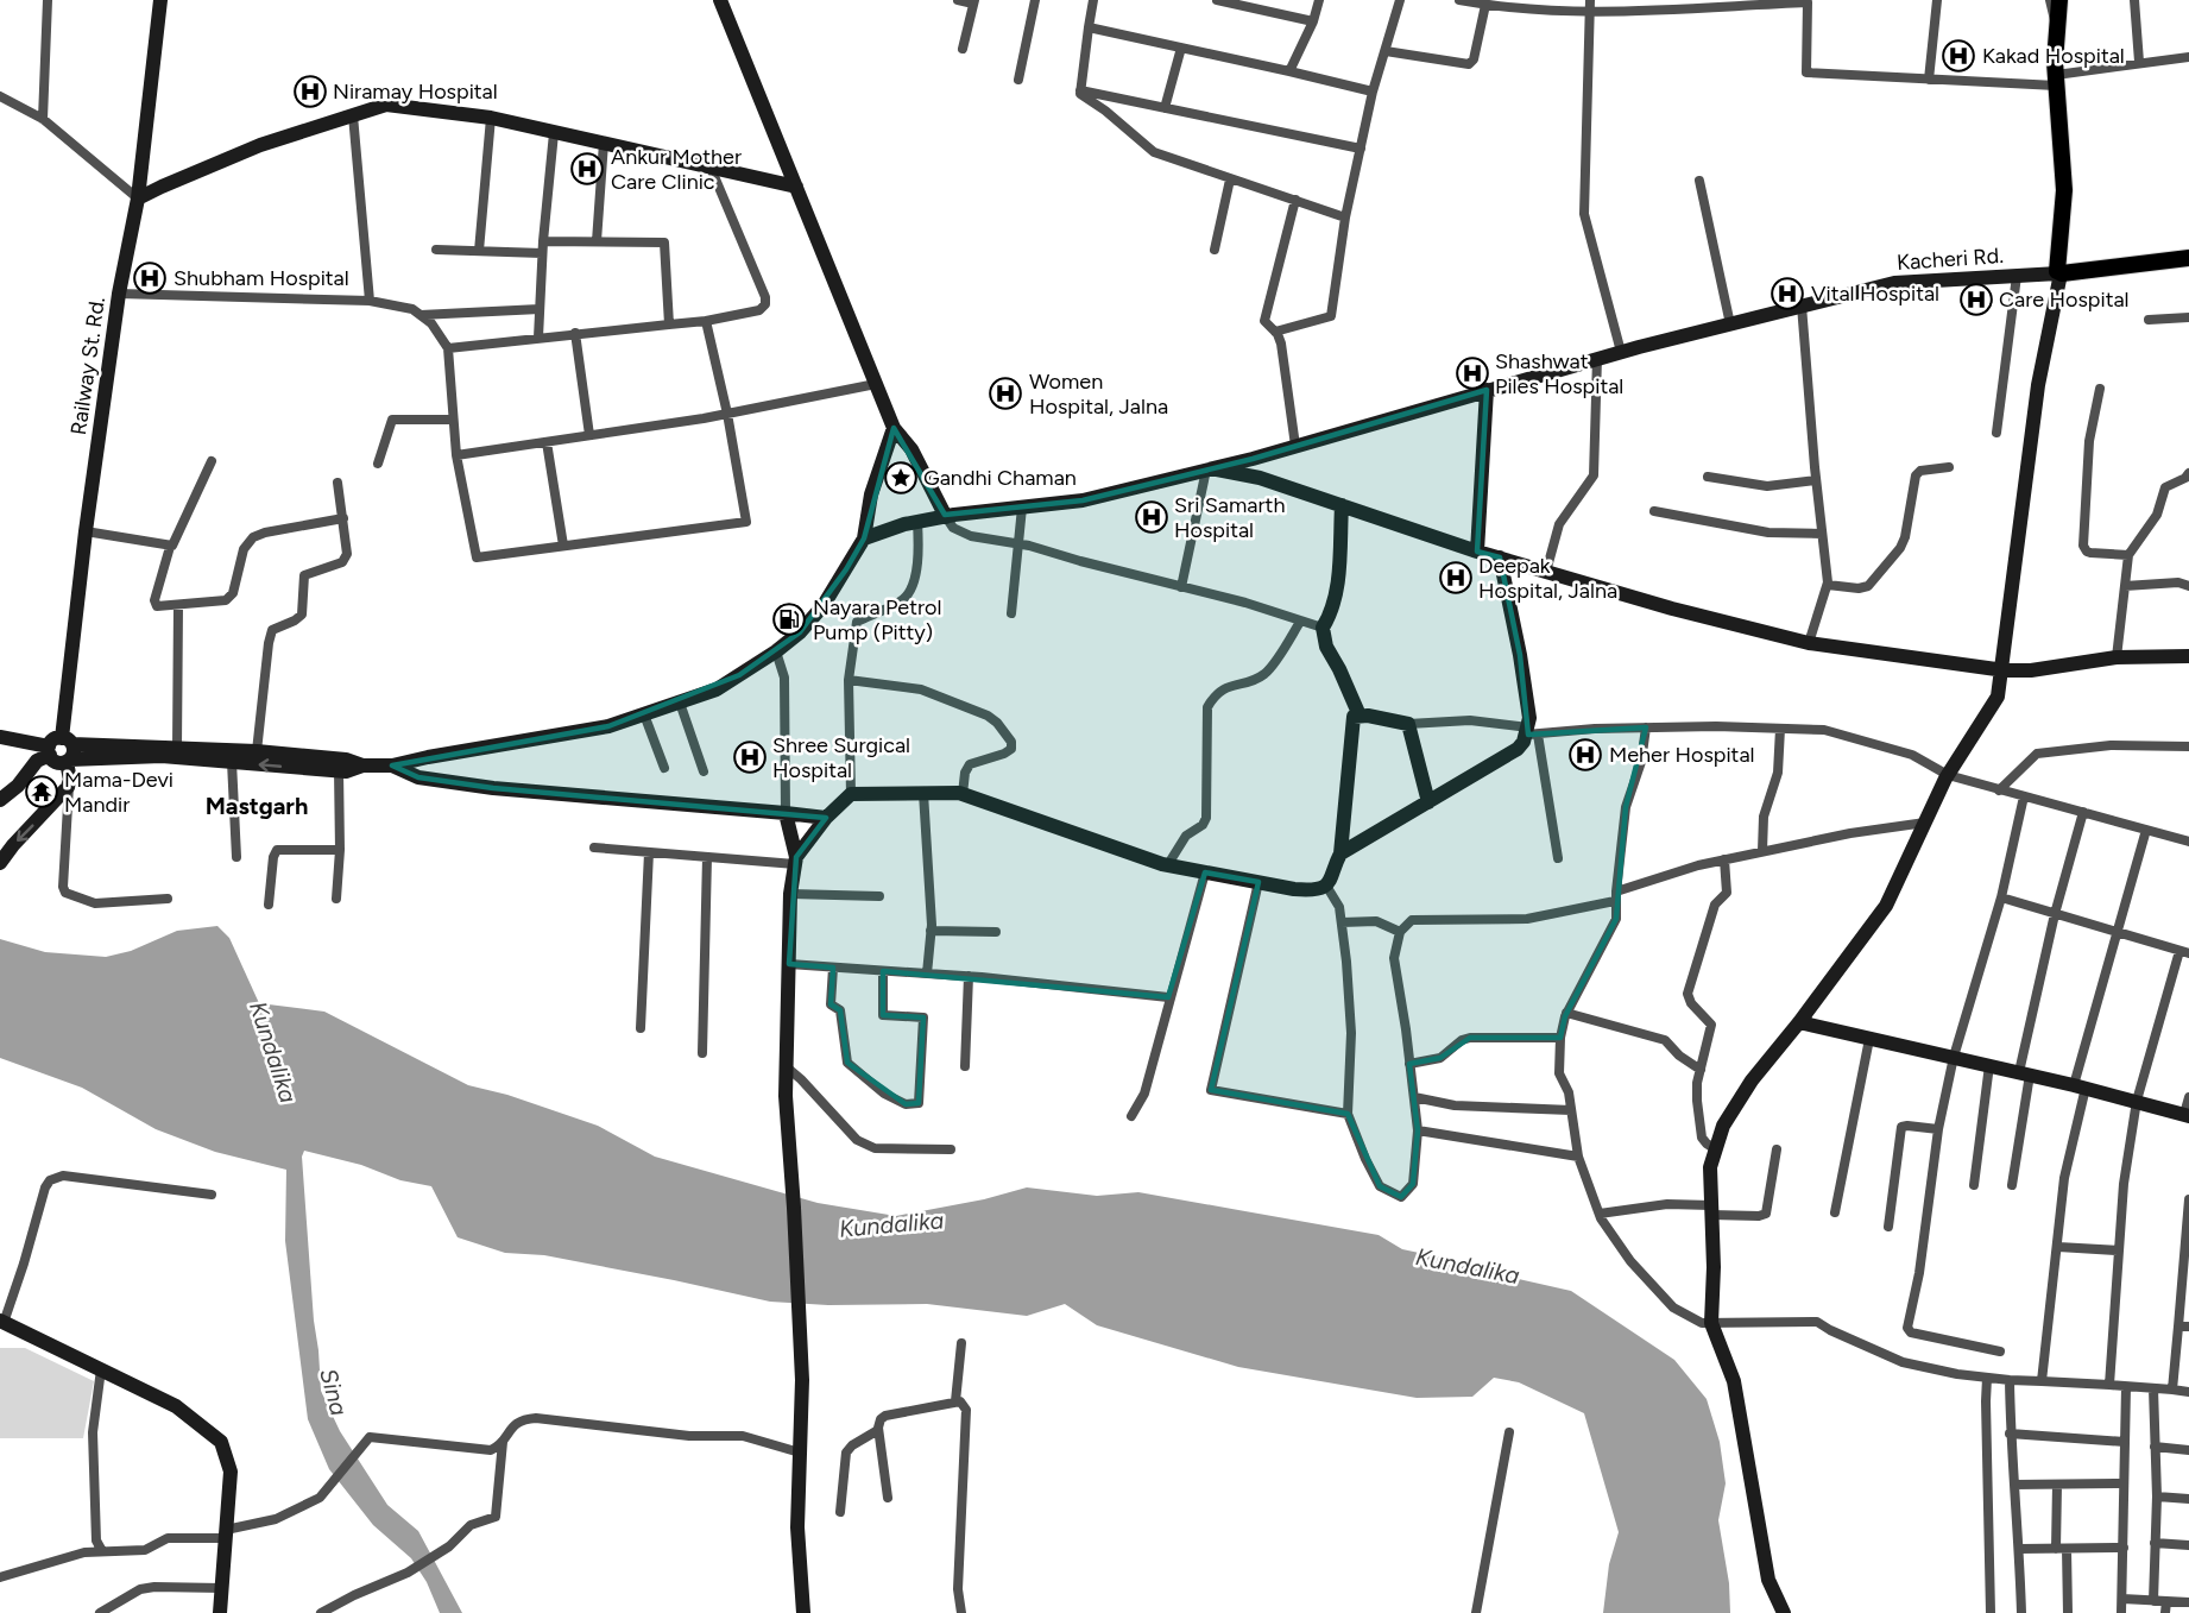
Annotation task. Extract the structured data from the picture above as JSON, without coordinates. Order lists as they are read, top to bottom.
{
  "streets": {
    "street": ["Kacheri Rd.", "Railway St. Rd."]
  },
  "districts": ["Mastgarh"],
  "water": ["Kundalika", "Sina"],
  "places": {
    "hospital": [
      "Kakad Hospital",
      "Niramay Hospital",
      "Ankur Mother Care Clinic",
      "Shubham Hospital",
      "Vital Hospital",
      "Care Hospital",
      "Shashwat Piles Hospital",
      "Women Hospital, Jalna",
      "Sri Samarth Hospital",
      "Deepak Hospital, Jalna",
      "Meher Hospital",
      "Shree Surgical Hospital"
    ],
    "place": ["Gandhi Chaman"],
    "fuel station": ["Nayara Petrol Pump (Pitty)"],
    "temple": ["Mama-Devi Mandir"]
  }
}
